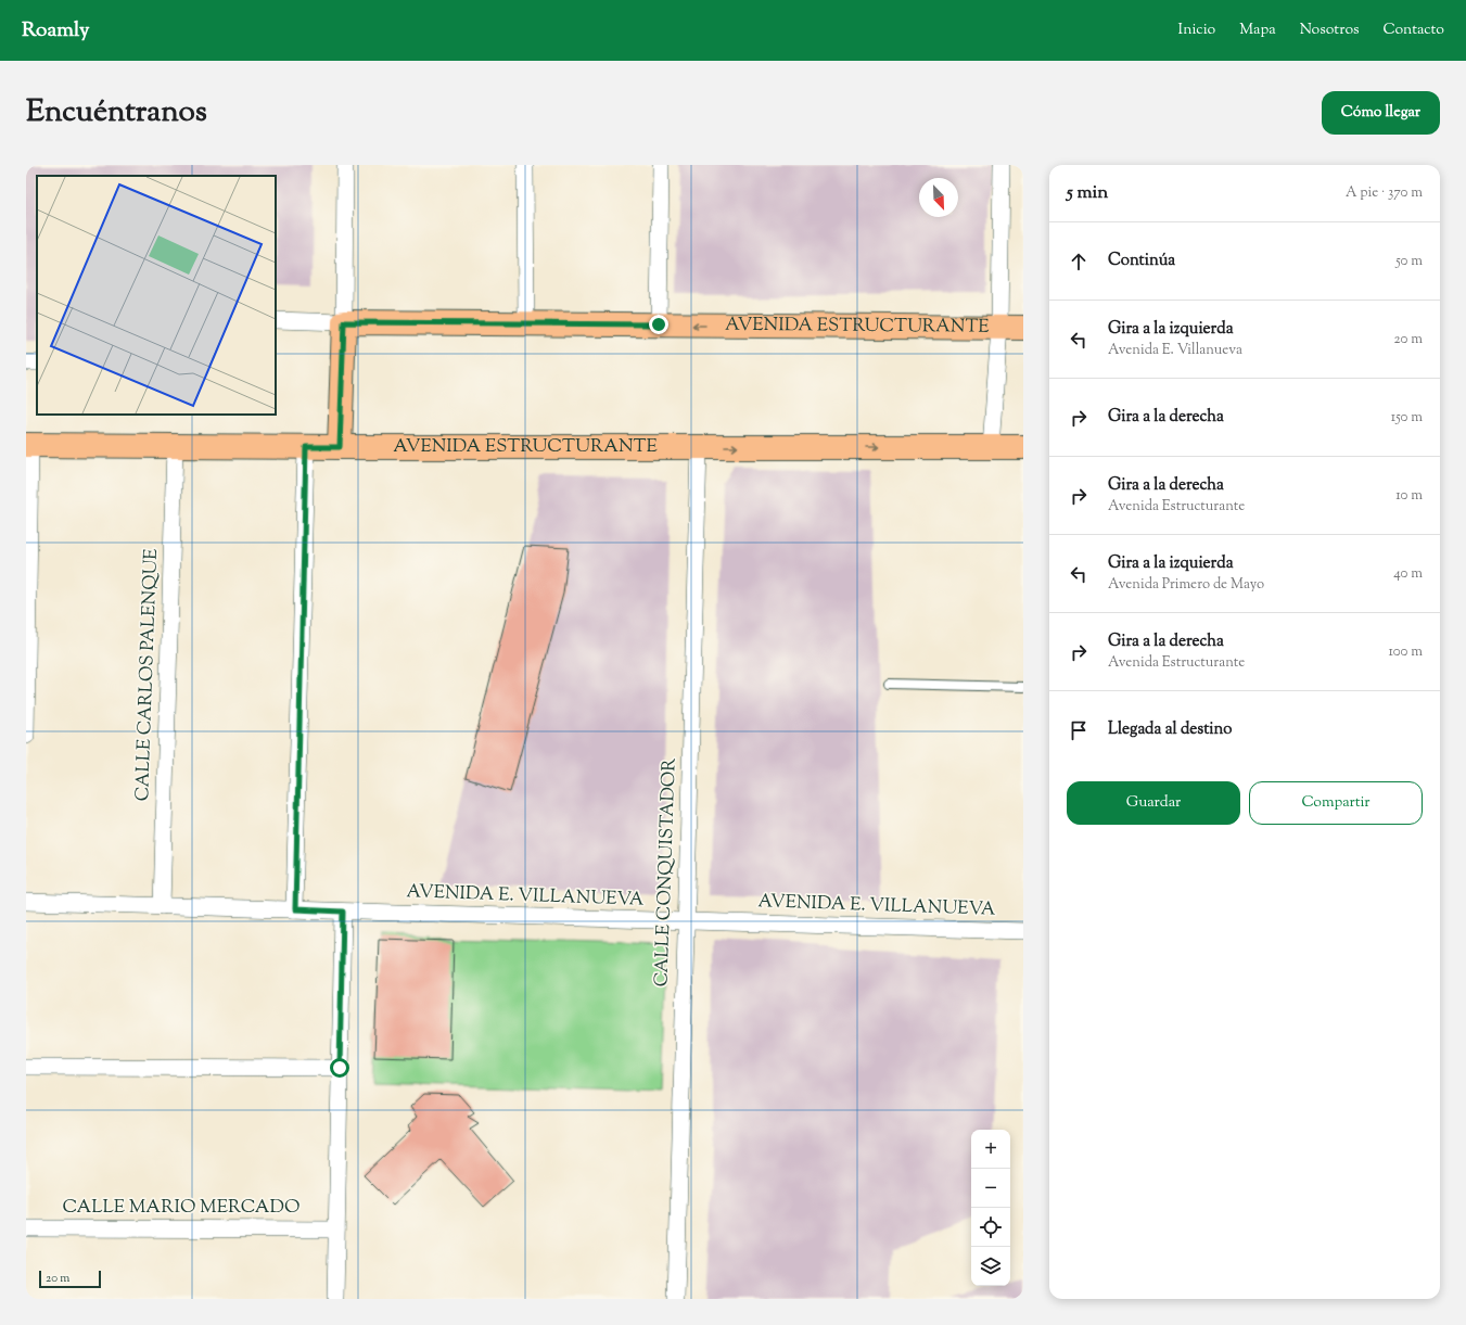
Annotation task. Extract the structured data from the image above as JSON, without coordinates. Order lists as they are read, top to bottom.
{
  "streets": {
    "main road": ["AVENIDA ESTRUCTURANTE"],
    "street": [
      "CALLE CARLOS PALENQUE",
      "CALLE CONQUISTADOR",
      "AVENIDA E. VILLANUEVA",
      "CALLE MARIO MERCADO"
    ]
  },
  "crossings": [
    ["AVENIDA ESTRUCTURANTE", "CALLE CARLOS PALENQUE"],
    ["AVENIDA ESTRUCTURANTE", "CALLE CONQUISTADOR"],
    ["CALLE CARLOS PALENQUE", "AVENIDA E. VILLANUEVA"],
    ["CALLE CONQUISTADOR", "AVENIDA E. VILLANUEVA"]
  ],
  "scale_bar": "20 m",
  "north": "bottom right",
  "page": {
    "header": "Roamly",
    "nav": [
      "Inicio",
      "Mapa",
      "Nosotros",
      "Contacto"
    ],
    "title": "Encuéntranos",
    "buttons": [
      "Cómo llegar",
      ["Guardar", "Compartir"]
    ],
    "heading": ["5 min", "A pie · 370 m"],
    "list": [
      ["Continúa", "50 m"],
      ["Gira a la izquierda", "Avenida E. Villanueva", "20 m"],
      ["Gira a la derecha", "150 m"],
      ["Gira a la derecha", "Avenida Estructurante", "10 m"],
      ["Gira a la izquierda", "Avenida Primero de Mayo", "40 m"],
      ["Gira a la derecha", "Avenida Estructurante", "100 m"],
      "Llegada al destino"
    ],
    "map_buttons": ["+", "−"],
    "scale": "20 m"
  }
}
